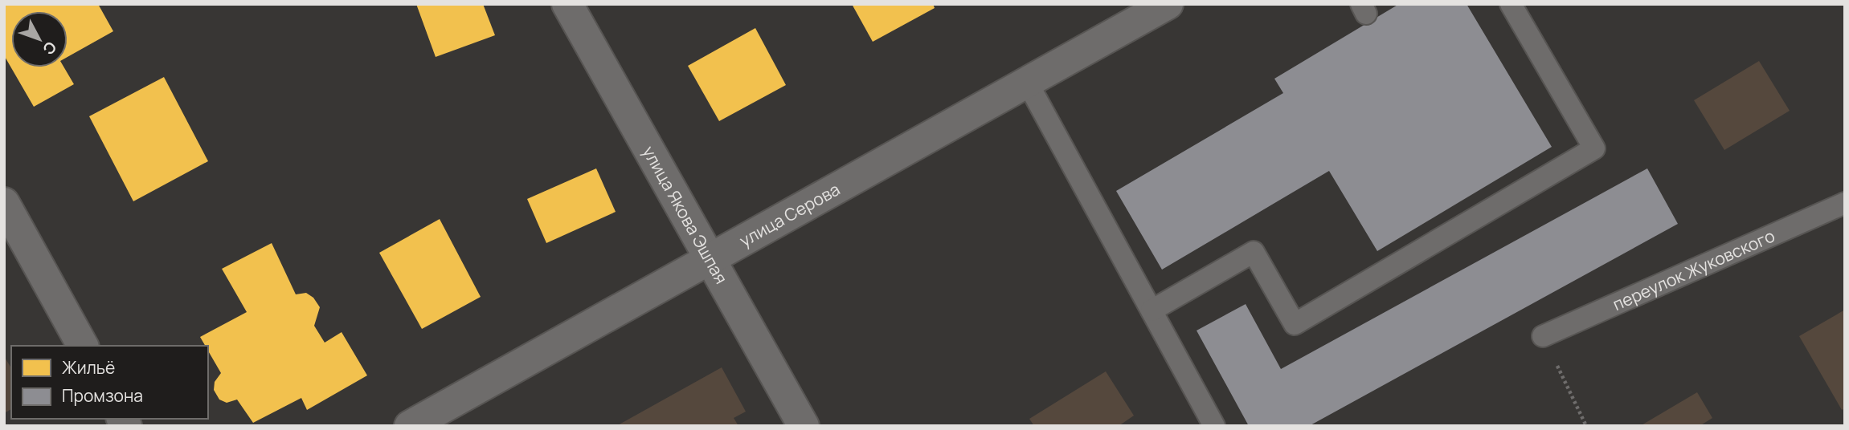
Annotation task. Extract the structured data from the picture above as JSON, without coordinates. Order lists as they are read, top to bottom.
{
  "streets": {
    "street": ["улица Серова", "улица Якова Эшпая"],
    "lane": ["переулок Жуковского"]
  },
  "crossings": [
    ["улица Серова", "улица Якова Эшпая"]
  ],
  "legend": ["Жильё", "Промзона"],
  "north": "bottom right"
}
